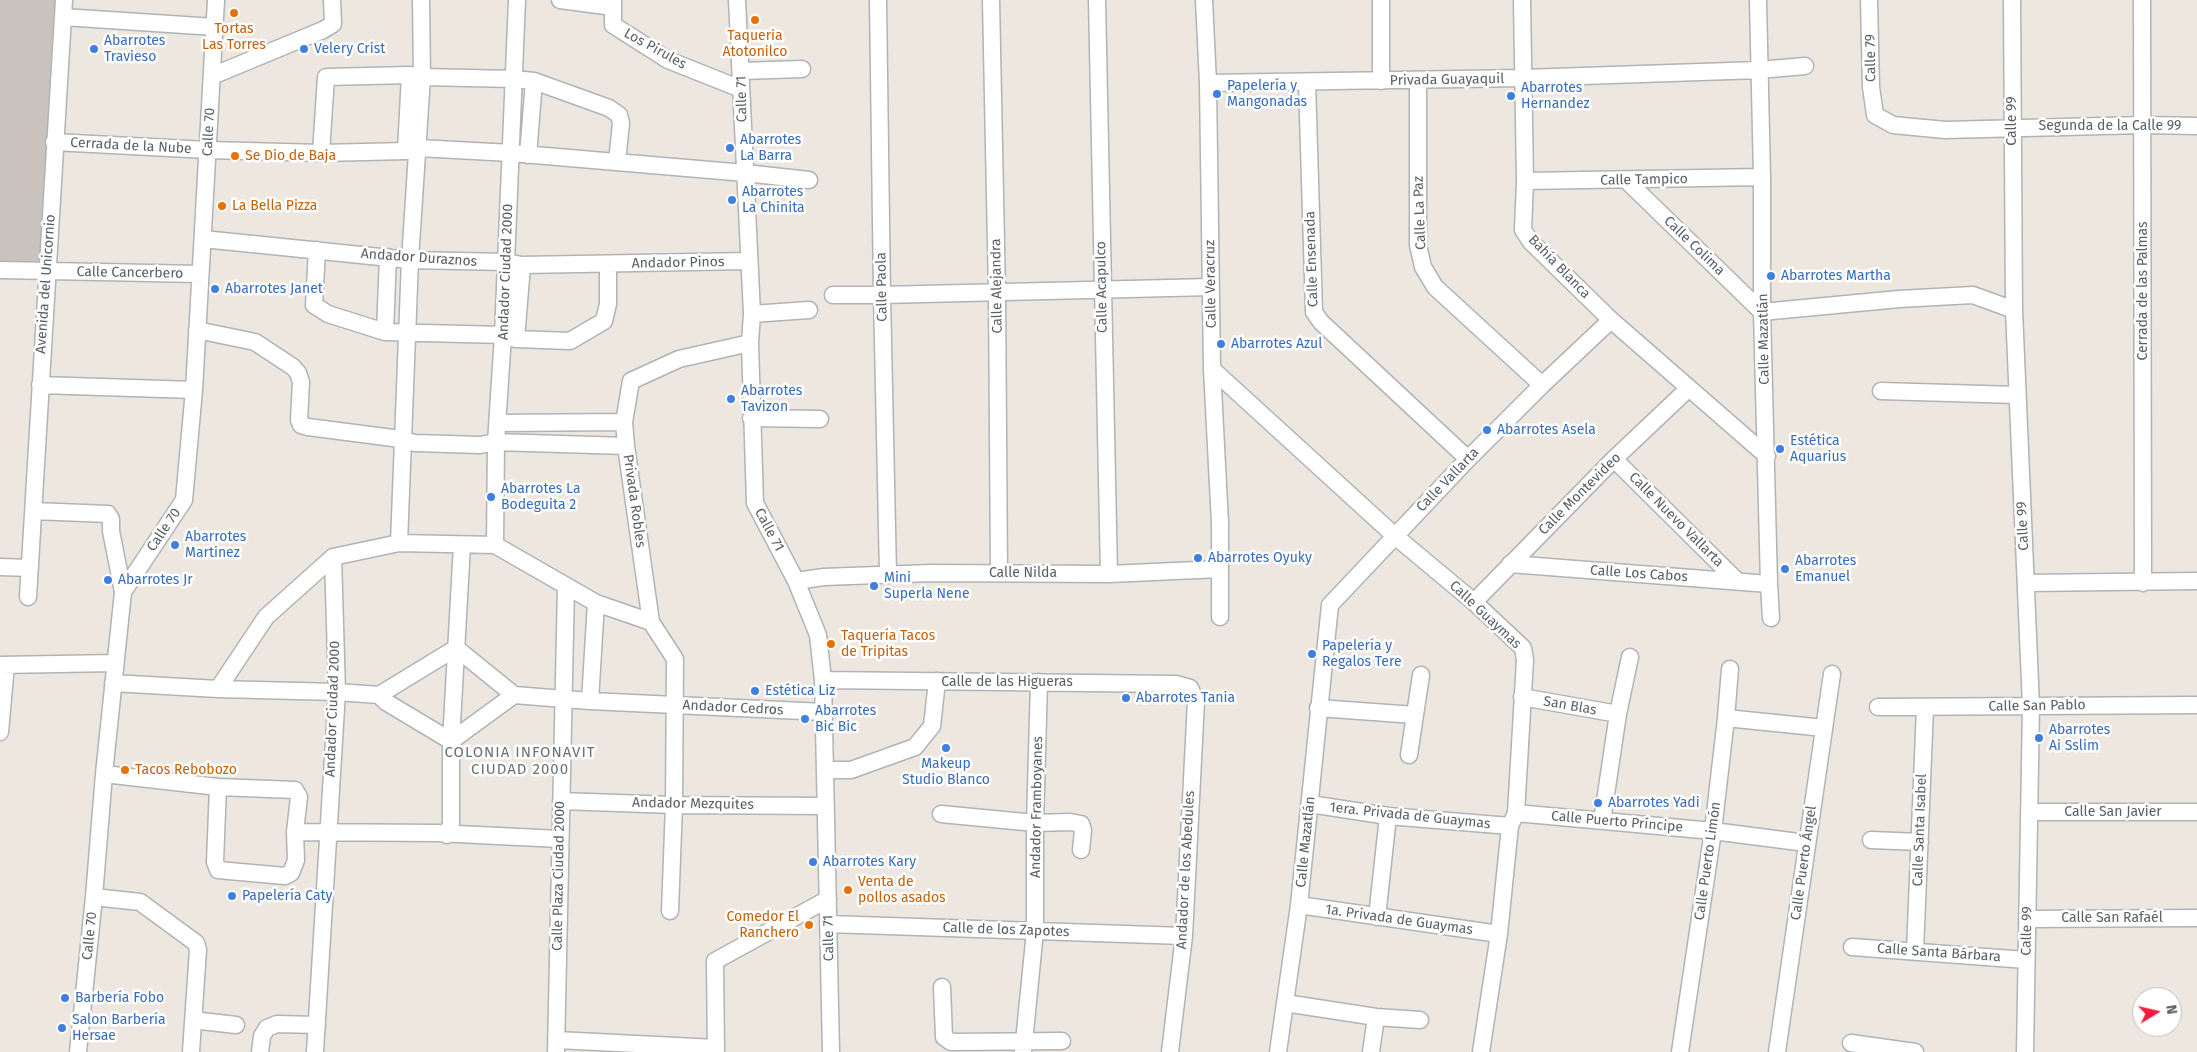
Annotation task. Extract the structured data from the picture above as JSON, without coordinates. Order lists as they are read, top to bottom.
{
  "streets": {
    "street": [
      "Los Pirules",
      "Calle 79",
      "Privada Guayaquil",
      "Calle 71",
      "Calle 99",
      "Segunda de la Calle 99",
      "Calle 70",
      "Cerrada de la Nube",
      "Calle Tampico",
      "Calle La Paz",
      "Calle Colima",
      "Andador Duraznos",
      "Calle Ensenada",
      "Andador Pinos",
      "Bahía Blanca",
      "Andador Ciudad 2000",
      "Calle Cancerbero",
      "Avenida del Unicornio",
      "Calle Veracruz",
      "Calle Alejandra",
      "Calle Paola",
      "Calle Acapulco",
      "Cerrada de las Palmas",
      "Calle Mazatlán",
      "Calle Vallarta",
      "Calle Montevideo",
      "Privada Robles",
      "Calle Nuevo Vallarta",
      "Calle Nilda",
      "Calle Los Cabos",
      "Calle Guaymas",
      "Calle de las Higueras",
      "San Blas",
      "Calle San Pablo",
      "Andador Cedros",
      "Andador Mezquites",
      "Andador Framboyanes",
      "Calle San Javier",
      "1era. Privada de Guaymas",
      "Calle Puerto Príncipe",
      "Calle Santa Isabel",
      "Calle Puerto Limón",
      "Calle Puerto Ángel",
      "Andador de los Abedules",
      "Calle Plaza Ciudad 2000",
      "Calle San Rafaél",
      "1a. Privada de Guaymas",
      "Calle de los Zapotes",
      "Calle Santa Bárbara"
    ]
  },
  "crossings": [
    ["Los Pirules", "Calle 71"],
    ["Calle 79", "Segunda de la Calle 99"],
    ["Privada Guayaquil", "Calle La Paz"],
    ["Privada Guayaquil", "Calle Ensenada"],
    ["Privada Guayaquil", "Bahía Blanca"],
    ["Privada Guayaquil", "Calle Veracruz"],
    ["Privada Guayaquil", "Calle Mazatlán"],
    ["Calle 71", "Cerrada de la Nube"],
    ["Calle 71", "Andador Pinos"],
    ["Calle 71", "Privada Robles"],
    ["Calle 71", "Calle Nilda"],
    ["Calle 71", "Calle de las Higueras"],
    ["Calle 71", "Andador Cedros"],
    ["Calle 71", "Andador Mezquites"],
    ["Calle 71", "Calle de los Zapotes"],
    ["Calle 99", "Segunda de la Calle 99"],
    ["Calle 99", "Calle San Pablo"],
    ["Calle 99", "Calle San Javier"],
    ["Calle 99", "Calle San Rafaél"],
    ["Calle 99", "Calle Santa Bárbara"],
    ["Segunda de la Calle 99", "Cerrada de las Palmas"],
    ["Calle 70", "Cerrada de la Nube"],
    ["Calle 70", "Andador Duraznos"],
    ["Calle 70", "Calle Cancerbero"],
    ["Cerrada de la Nube", "Andador Ciudad 2000"],
    ["Cerrada de la Nube", "Avenida del Unicornio"],
    ["Calle Tampico", "Calle Colima"],
    ["Calle Tampico", "Bahía Blanca"],
    ["Calle Tampico", "Calle Mazatlán"],
    ["Calle La Paz", "Calle Vallarta"],
    ["Calle Colima", "Calle Mazatlán"],
    ["Andador Duraznos", "Andador Pinos"],
    ["Andador Duraznos", "Andador Ciudad 2000"],
    ["Calle Ensenada", "Calle Vallarta"],
    ["Andador Pinos", "Andador Ciudad 2000"],
    ["Bahía Blanca", "Calle Mazatlán"],
    ["Bahía Blanca", "Calle Vallarta"],
    ["Bahía Blanca", "Calle Montevideo"],
    ["Calle Cancerbero", "Avenida del Unicornio"],
    ["Calle Veracruz", "Calle Nilda"],
    ["Calle Veracruz", "Calle Guaymas"],
    ["Calle Alejandra", "Calle Nilda"],
    ["Calle Paola", "Calle Nilda"],
    ["Calle Acapulco", "Calle Nilda"],
    ["Calle Mazatlán", "Calle Vallarta"],
    ["Calle Mazatlán", "Calle Los Cabos"],
    ["Calle Mazatlán", "1era. Privada de Guaymas"],
    ["Calle Mazatlán", "1a. Privada de Guaymas"],
    ["Calle Vallarta", "Calle Guaymas"],
    ["Calle Montevideo", "Calle Nuevo Vallarta"],
    ["Calle Montevideo", "Calle Los Cabos"],
    ["Calle Montevideo", "Calle Guaymas"],
    ["Privada Robles", "Andador Cedros"],
    ["Calle Nuevo Vallarta", "Calle Los Cabos"],
    ["Calle Guaymas", "San Blas"],
    ["Calle Guaymas", "1era. Privada de Guaymas"],
    ["Calle Guaymas", "Calle Puerto Príncipe"],
    ["Calle Guaymas", "1a. Privada de Guaymas"],
    ["Calle de las Higueras", "Andador Framboyanes"],
    ["Calle de las Higueras", "Andador de los Abedules"],
    ["Calle San Pablo", "Calle Santa Isabel"],
    ["Andador Cedros", "Andador Mezquites"],
    ["Andador Cedros", "Calle Plaza Ciudad 2000"],
    ["Andador Mezquites", "Calle Plaza Ciudad 2000"],
    ["Andador Framboyanes", "Calle de los Zapotes"],
    ["1era. Privada de Guaymas", "Calle Puerto Príncipe"],
    ["Calle Puerto Príncipe", "Calle Puerto Limón"],
    ["Calle Puerto Príncipe", "Calle Puerto Ángel"],
    ["Calle Santa Isabel", "Calle Santa Bárbara"],
    ["Andador de los Abedules", "Calle de los Zapotes"]
  ],
  "districts": ["COLONIA INFONAVIT CIUDAD 2000"],
  "places": [
    "Tortas Las Torres",
    "Taqueria Atotonilco",
    "Abarrotes Travieso",
    "Velery Crist",
    "Papelería y Mangonadas",
    "Abarrotes Hernandez",
    "Abarrotes La Barra",
    "Se Dio de Baja",
    "Abarrotes La Chinita",
    "La Bella Pizza",
    "Abarrotes Martha",
    "Abarrotes Janet",
    "Abarrotes Azul",
    "Abarrotes Tavizon",
    "Abarrotes Asela",
    "Estética Aquarius",
    "Abarrotes La Bodeguita 2",
    "Abarrotes Martinez",
    "Abarrotes Oyuky",
    "Abarrotes Emanuel",
    "Abarrotes Jr",
    "Mini Superla Nene",
    "Taquería Tacos de Tripitas",
    "Papelería y Regalos Tere",
    "Estética Liz",
    "Abarrotes Tania",
    "Abarrotes Bic Bic",
    "Abarrotes Ai Sslim",
    "Makeup Studio Blanco",
    "Tacos Rebobozo",
    "Abarrotes Yadi",
    "Abarrotes Kary",
    "Venta de pollos asados",
    "Papelería Caty",
    "Comedor El Ranchero",
    "Barbería Fobo",
    "Salon Barbería Hersae"
  ],
  "north": "right"
}
